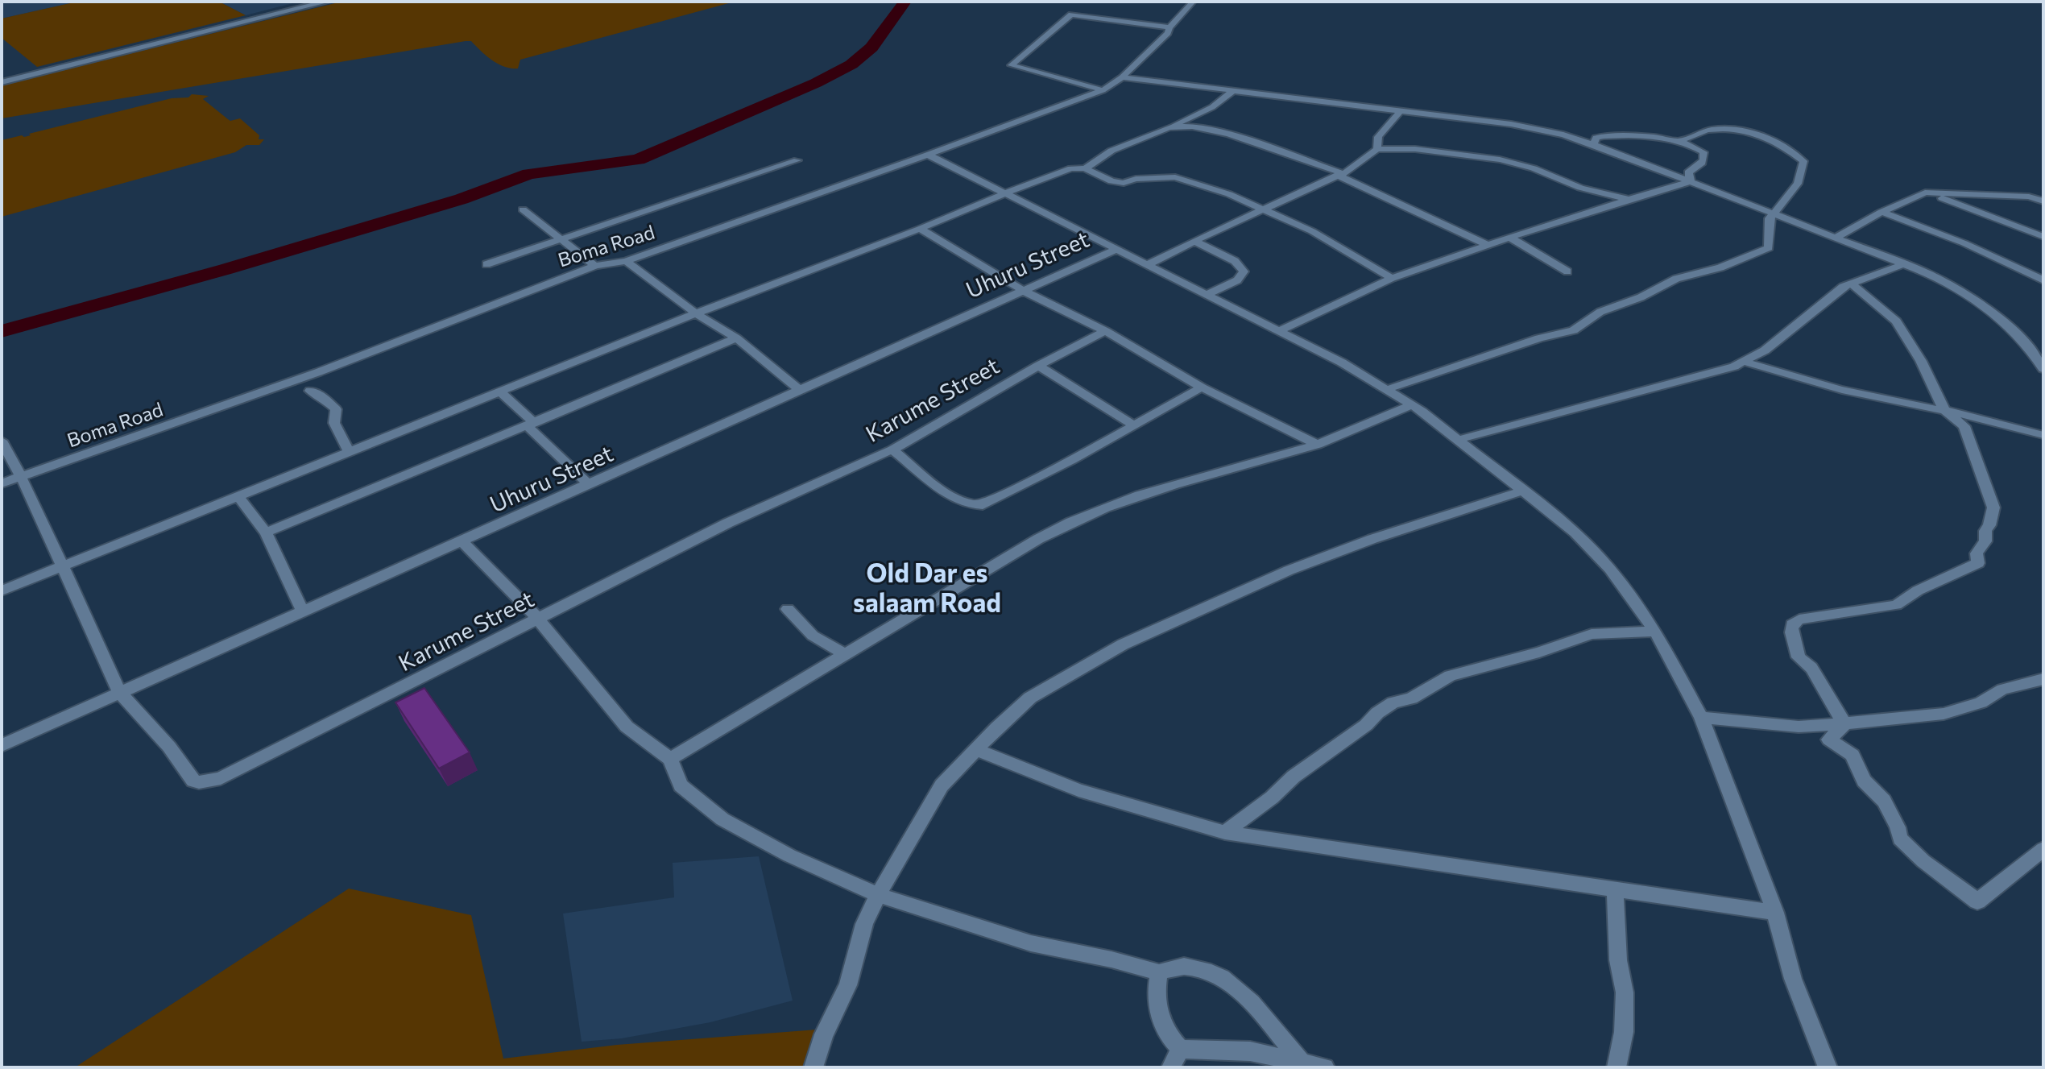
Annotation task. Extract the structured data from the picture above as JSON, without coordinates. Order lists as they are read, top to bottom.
{
  "streets": {
    "street": ["Boma Road", "Uhuru Street", "Karume Street"]
  },
  "crossings": [
    ["Boma Road", "Karume Street"],
    ["Uhuru Street", "Karume Street"]
  ],
  "districts": ["Old Dar es salaam Road"]
}
